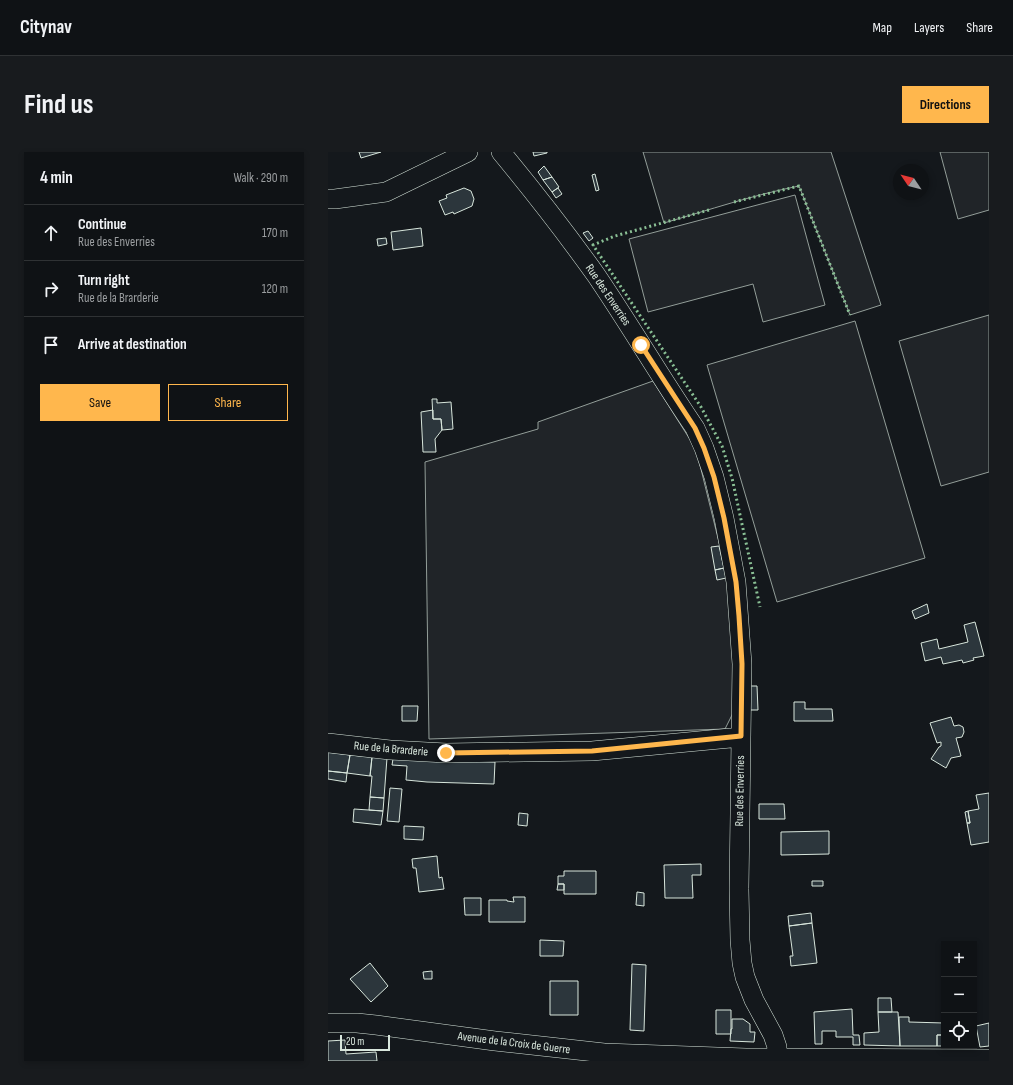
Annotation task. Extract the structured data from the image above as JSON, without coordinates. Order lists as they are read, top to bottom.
{
  "streets": {
    "street": ["Rue des Enverries", "Rue de la Brarderie", "Avenue de la Croix de Guerre"]
  },
  "crossings": [
    ["Rue des Enverries", "Rue de la Brarderie"],
    ["Rue des Enverries", "Avenue de la Croix de Guerre"]
  ],
  "scale_bar": "20 m",
  "north": "top left",
  "page": {
    "header": "Citynav",
    "nav": ["Map", "Layers", "Share"],
    "buttons": [
      "Directions",
      ["Save", "Share"]
    ],
    "title": "Find us",
    "heading": ["4 min", "Walk · 290 m"],
    "list": [
      ["Continue", "Rue des Enverries", "170 m"],
      ["Turn right", "Rue de la Brarderie", "120 m"],
      "Arrive at destination"
    ],
    "map_buttons": ["+", "−"],
    "scale": "20 m"
  }
}
